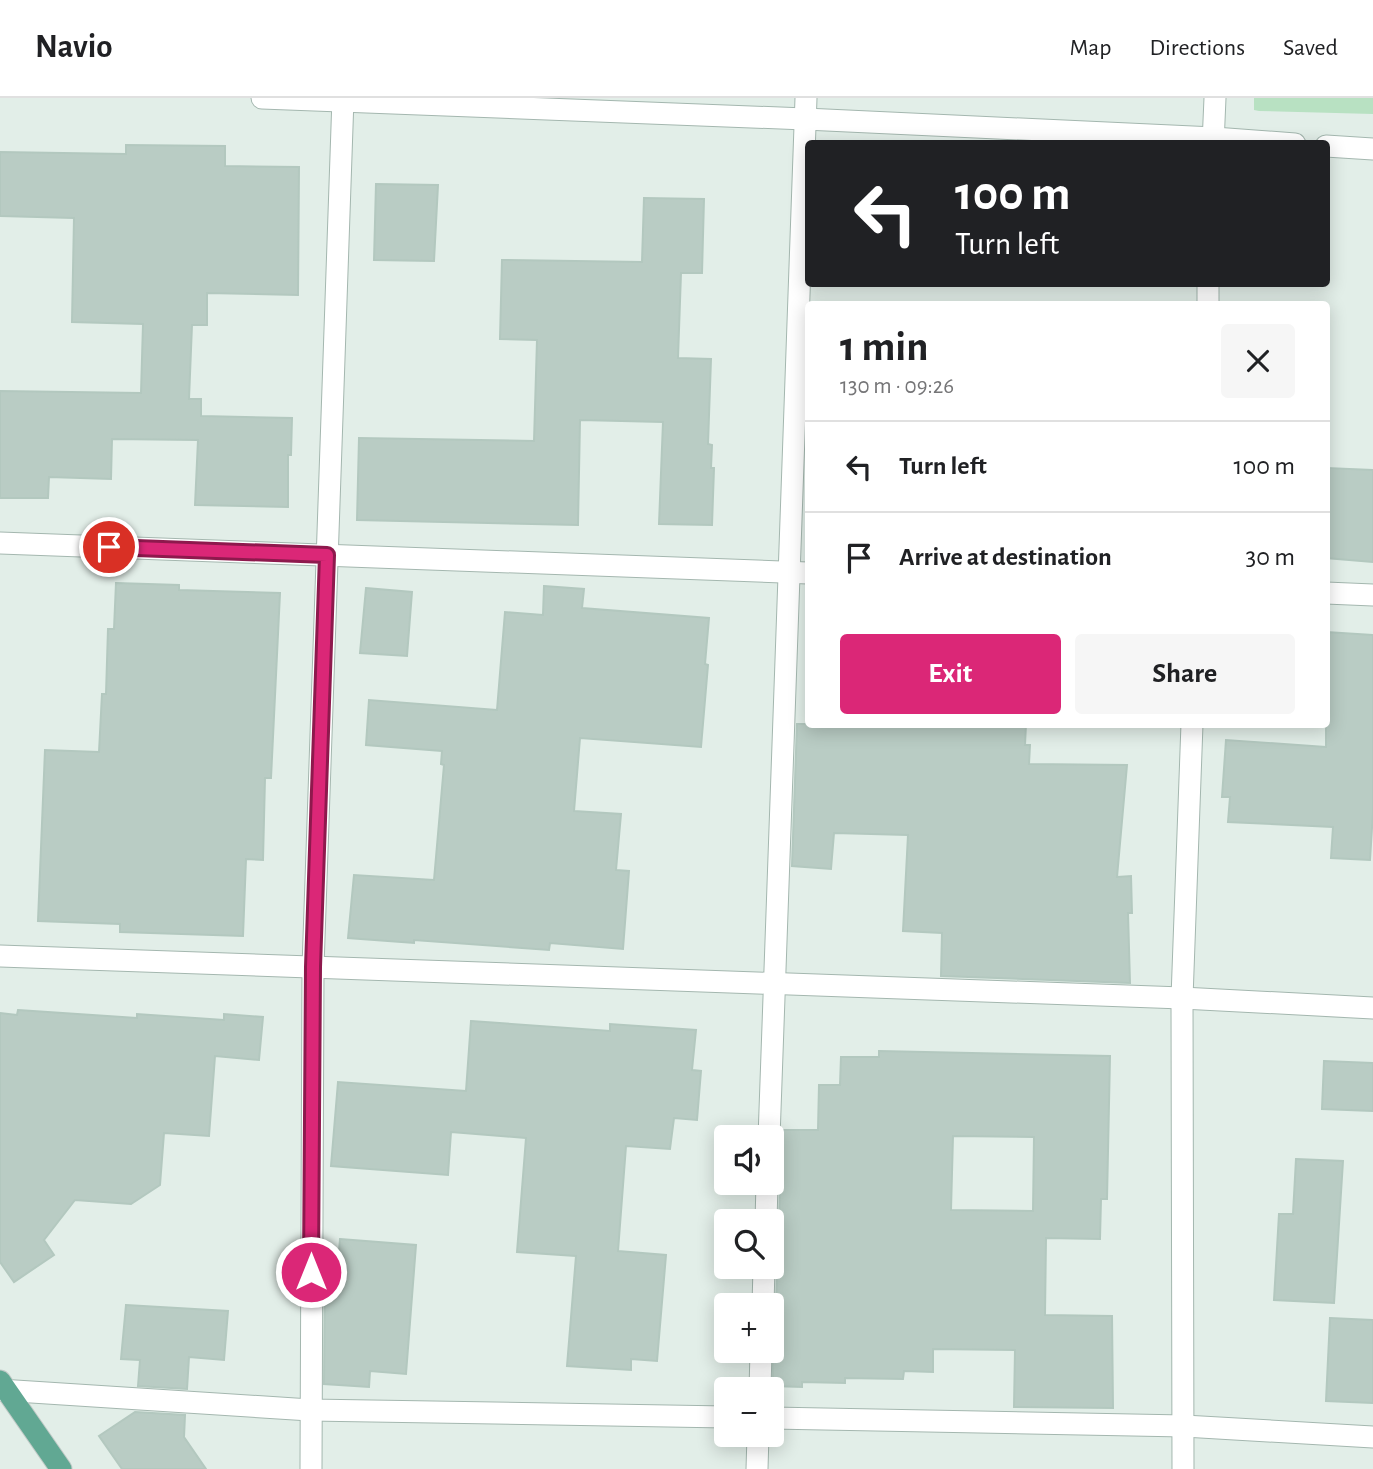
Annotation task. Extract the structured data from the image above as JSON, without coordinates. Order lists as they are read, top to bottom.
{
  "page": {
    "header": "Navio",
    "nav": ["Map", "Directions", "Saved"],
    "turn": ["100 m", "Turn left"],
    "heading": ["1 min", "130 m · 09:26"],
    "list": [
      {
        "name": "Turn left",
        "value": "100 m"
      },
      {
        "name": "Arrive at destination",
        "value": "30 m"
      }
    ],
    "buttons": ["Exit", "Share"],
    "map_buttons": ["+", "−"]
  }
}
